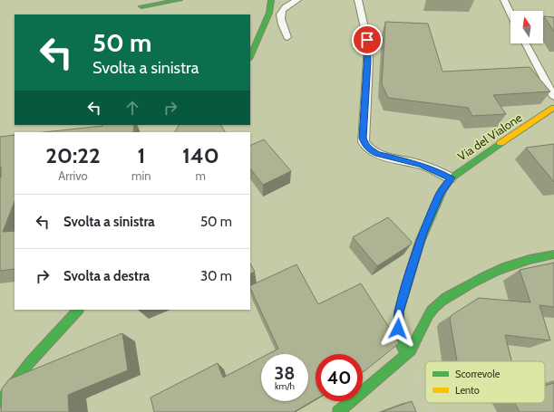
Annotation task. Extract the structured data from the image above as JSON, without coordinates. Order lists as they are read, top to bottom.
{
  "streets": {
    "street": ["Via del Vialone"]
  },
  "legend": ["Scorrevole", "Lento"],
  "north": "top",
  "page": {
    "turn": ["50 m", "Svolta a sinistra"],
    "eta": [
      "20:22",
      "Arrivo",
      "1",
      "min",
      "140",
      "m"
    ],
    "list": [
      {
        "name": "Svolta a sinistra",
        "value": "50 m"
      },
      {
        "name": "Svolta a destra",
        "value": "30 m"
      }
    ],
    "speed": "38 km/h",
    "limit": "40"
  }
}
